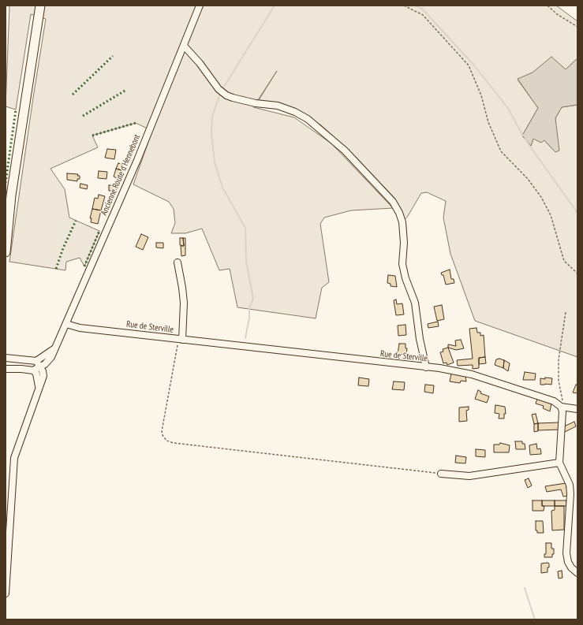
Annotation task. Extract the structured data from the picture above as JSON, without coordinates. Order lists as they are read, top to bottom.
{
  "streets": {
    "street": ["Ancienne Route d'Hennebont", "Rue de Sterville"]
  },
  "crossings": [
    ["Ancienne Route d'Hennebont", "Rue de Sterville"]
  ]
}
